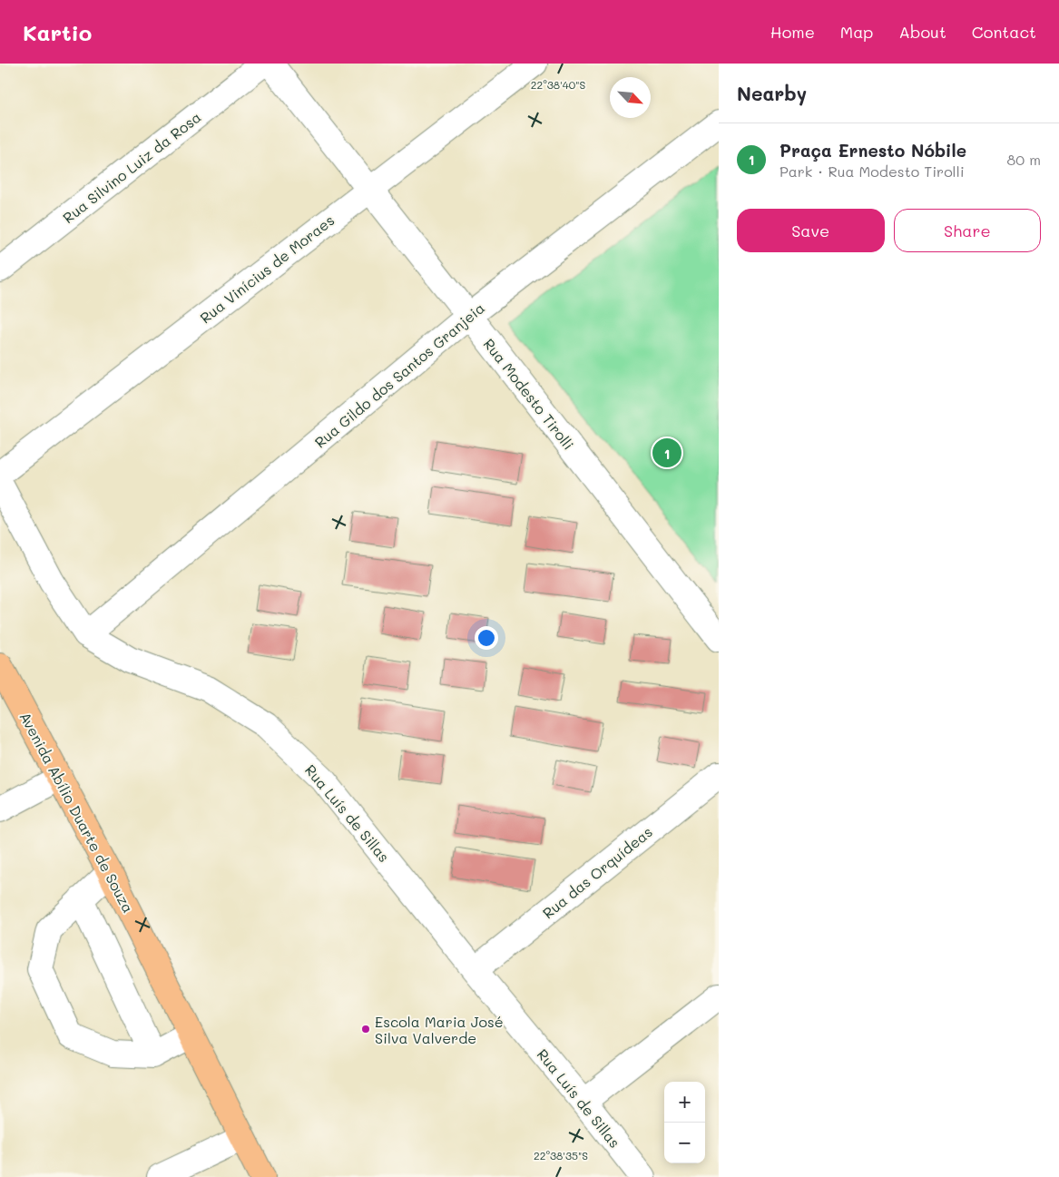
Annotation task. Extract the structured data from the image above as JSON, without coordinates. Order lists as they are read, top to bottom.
{
  "streets": {
    "main road": ["Avenida Abílio Duarte de Souza"],
    "street": [
      "Rua Silvino Luiz da Rosa",
      "Rua Vinícius de Moraes",
      "Rua Gildo dos Santos Granjeia",
      "Rua Modesto Tirolli",
      "Rua Luís de Sillas",
      "Rua das Orquídeas"
    ]
  },
  "crossings": [
    ["Rua Vinícius de Moraes", "Rua Modesto Tirolli"],
    ["Rua Gildo dos Santos Granjeia", "Rua Modesto Tirolli"],
    ["Rua Gildo dos Santos Granjeia", "Rua Luís de Sillas"],
    ["Rua Luís de Sillas", "Rua das Orquídeas"]
  ],
  "places": ["Escola Maria José Silva Valverde"],
  "north": "bottom right",
  "page": {
    "header": "Kartio",
    "nav": [
      "Home",
      "Map",
      "About",
      "Contact"
    ],
    "heading": "Nearby",
    "list": [
      {
        "mark": "1",
        "name": "Praça Ernesto Nóbile",
        "note": "Park · Rua Modesto Tirolli",
        "value": "80 m"
      }
    ],
    "buttons": ["Save", "Share"],
    "pins": "1",
    "map_buttons": ["+", "−"]
  },
  "coordinates": ["22°38'40\"S", "22°38'35\"S"]
}
